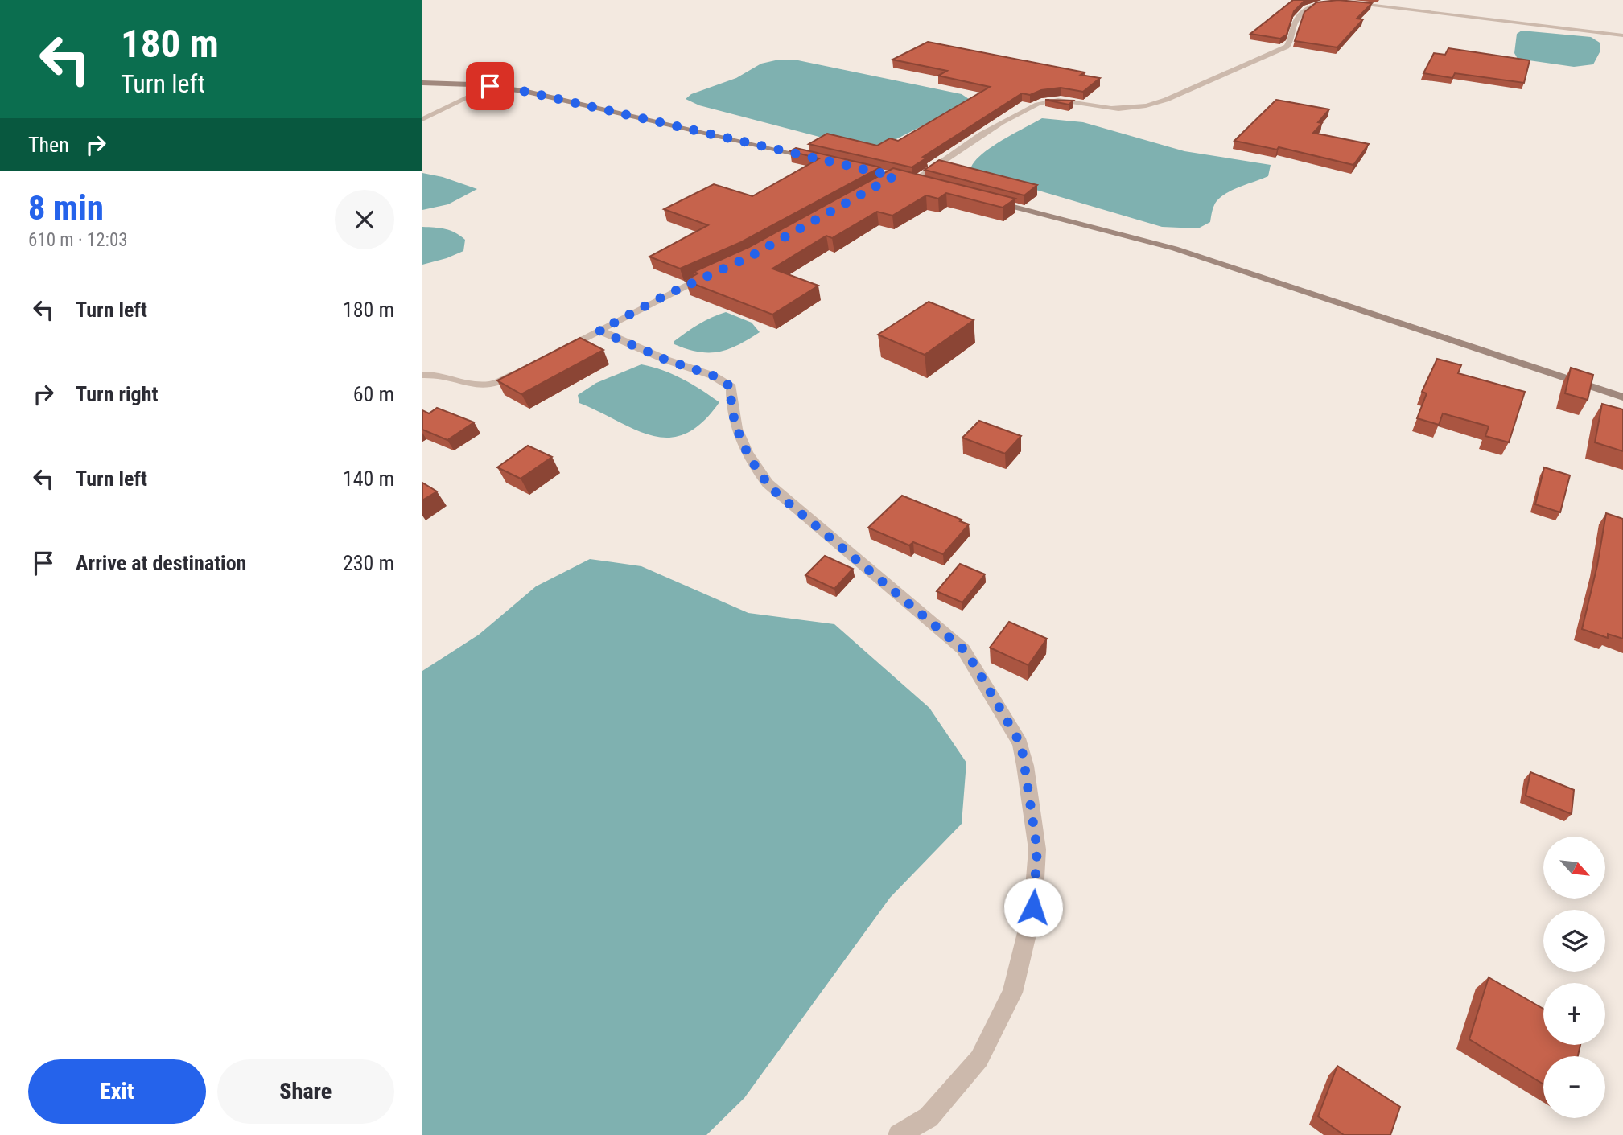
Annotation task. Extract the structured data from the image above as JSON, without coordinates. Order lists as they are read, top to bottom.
{
  "north": "bottom right",
  "page": {
    "turn": ["180 m", "Turn left"],
    "then": "Then",
    "heading": ["8 min", "610 m · 12:03"],
    "list": [
      {
        "name": "Turn left",
        "value": "180 m"
      },
      {
        "name": "Turn right",
        "value": "60 m"
      },
      {
        "name": "Turn left",
        "value": "140 m"
      },
      {
        "name": "Arrive at destination",
        "value": "230 m"
      }
    ],
    "map_buttons": ["+", "−"],
    "buttons": ["Exit", "Share"]
  }
}
